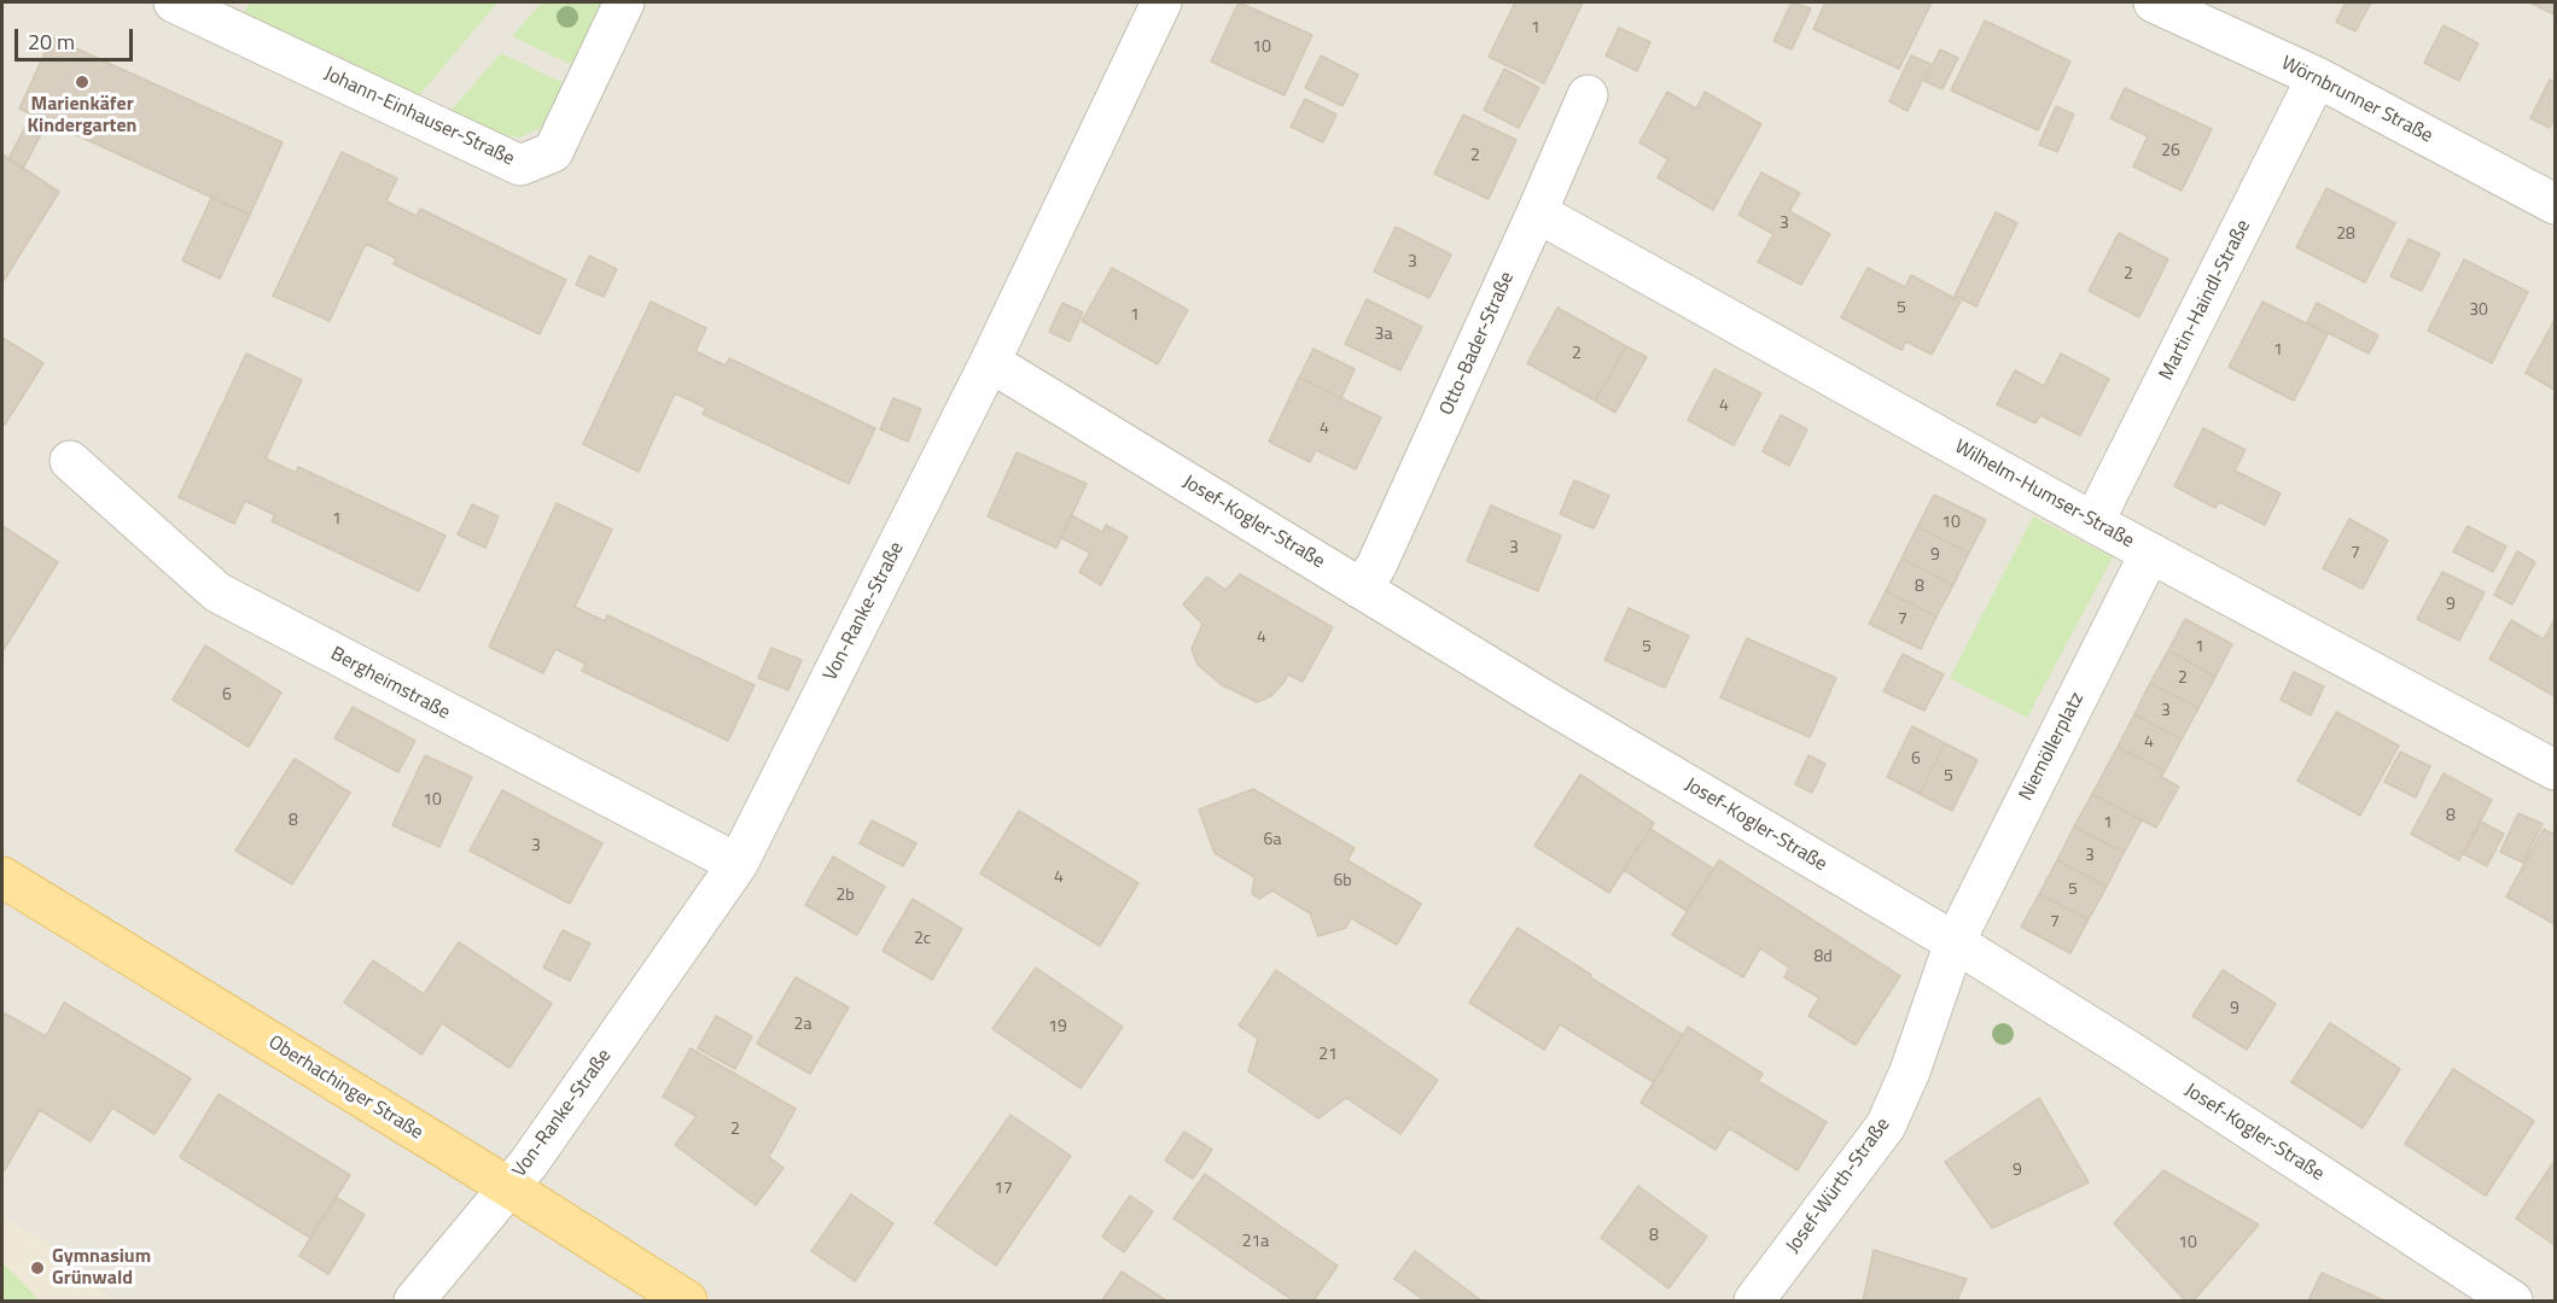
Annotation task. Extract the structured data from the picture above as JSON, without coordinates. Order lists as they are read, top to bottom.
{
  "streets": {
    "main road": ["Oberhachinger Straße"],
    "street": [
      "Wörnbrunner Straße",
      "Johann-Einhauser-Straße",
      "Martin-Haindl-Straße",
      "Otto-Bader-Straße",
      "Wilhelm-Humser-Straße",
      "Josef-Kogler-Straße",
      "Von-Ranke-Straße",
      "Bergheimstraße",
      "Niemöllerplatz",
      "Josef-Würth-Straße"
    ]
  },
  "crossings": [
    ["Wörnbrunner Straße", "Martin-Haindl-Straße"],
    ["Martin-Haindl-Straße", "Wilhelm-Humser-Straße"],
    ["Otto-Bader-Straße", "Wilhelm-Humser-Straße"],
    ["Otto-Bader-Straße", "Josef-Kogler-Straße"],
    ["Wilhelm-Humser-Straße", "Niemöllerplatz"],
    ["Josef-Kogler-Straße", "Von-Ranke-Straße"],
    ["Josef-Kogler-Straße", "Niemöllerplatz"],
    ["Josef-Kogler-Straße", "Josef-Würth-Straße"],
    ["Von-Ranke-Straße", "Bergheimstraße"],
    ["Von-Ranke-Straße", "Oberhachinger Straße"],
    ["Niemöllerplatz", "Josef-Würth-Straße"]
  ],
  "places": ["Marienkäfer Kindergarten", "Gymnasium Grünwald"],
  "house_numbers": [
    "1",
    "10",
    "26",
    "2",
    "3",
    "28",
    "3",
    "2",
    "5",
    "30",
    "1",
    "3a",
    "1",
    "2",
    "4",
    "4",
    "1",
    "10",
    "3",
    "7",
    "9",
    "8",
    "9",
    "7",
    "4",
    "5",
    "1",
    "2",
    "6",
    "3",
    "4",
    "6",
    "5",
    "10",
    "8",
    "8",
    "1",
    "6a",
    "3",
    "3",
    "4",
    "6b",
    "5",
    "2b",
    "7",
    "2c",
    "8d",
    "9",
    "2a",
    "19",
    "21",
    "2",
    "9",
    "17",
    "8",
    "21a",
    "10"
  ],
  "scale_bar": "20 m"
}
